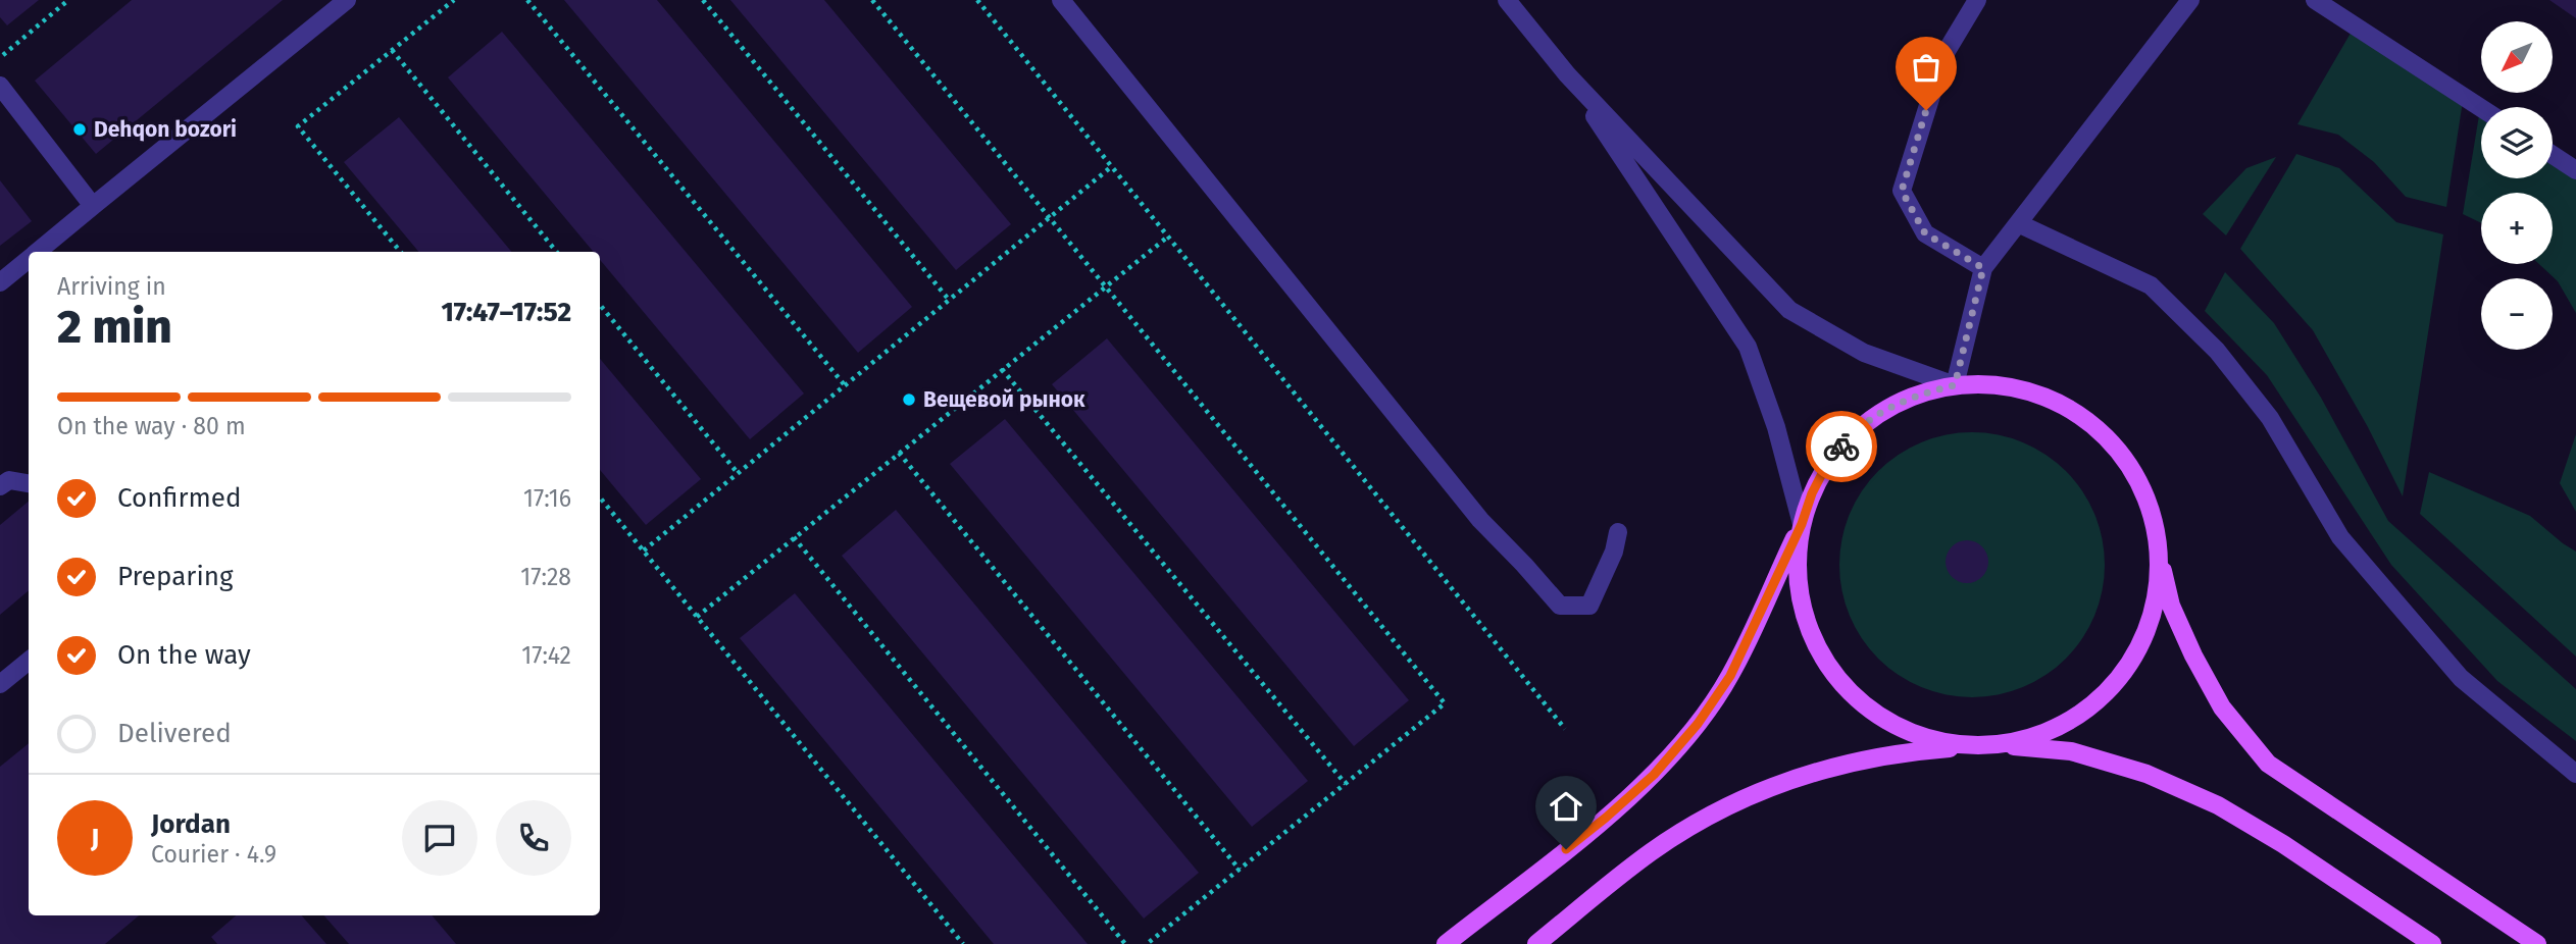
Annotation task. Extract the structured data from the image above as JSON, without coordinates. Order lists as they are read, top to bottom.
{
  "places": ["Dehqon bozori", "Вещевой рынок"],
  "north": "bottom left",
  "page": {
    "map_buttons": ["+", "−"],
    "heading": ["2 min", "Arriving in", "17:47–17:52"],
    "panel": ["Jordan", "Courier · 4.9"],
    "bar": "On the way · 80 m",
    "list": [
      ["Confirmed", "17:16"],
      ["Preparing", "17:28"],
      ["On the way", "17:42"],
      "Delivered"
    ],
    "round": "J"
  }
}
